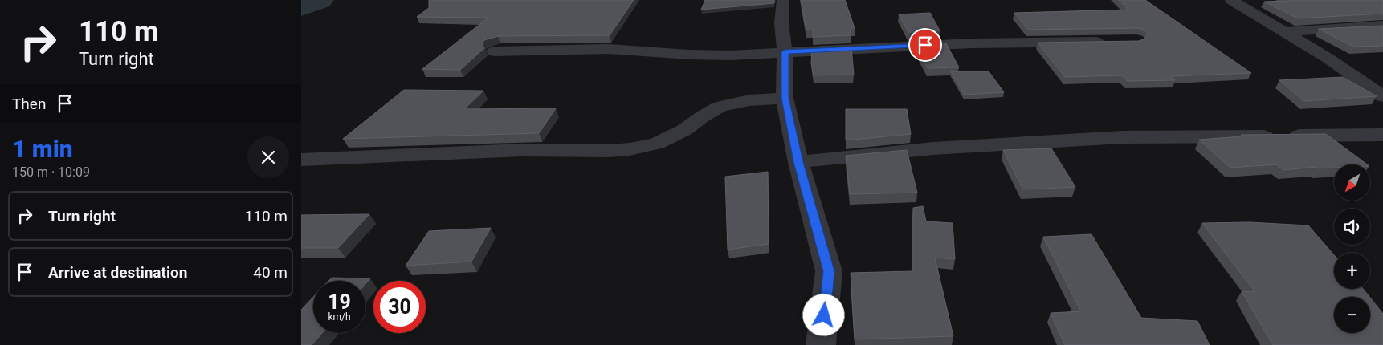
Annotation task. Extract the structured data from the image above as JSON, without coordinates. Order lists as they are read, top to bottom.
{
  "north": "bottom left",
  "page": {
    "turn": ["110 m", "Turn right"],
    "then": "Then",
    "heading": ["1 min", "150 m · 10:09"],
    "map_buttons": ["+", "−"],
    "list": [
      {
        "name": "Turn right",
        "value": "110 m"
      },
      {
        "name": "Arrive at destination",
        "value": "40 m"
      }
    ],
    "speed": "19 km/h",
    "limit": "30"
  }
}
